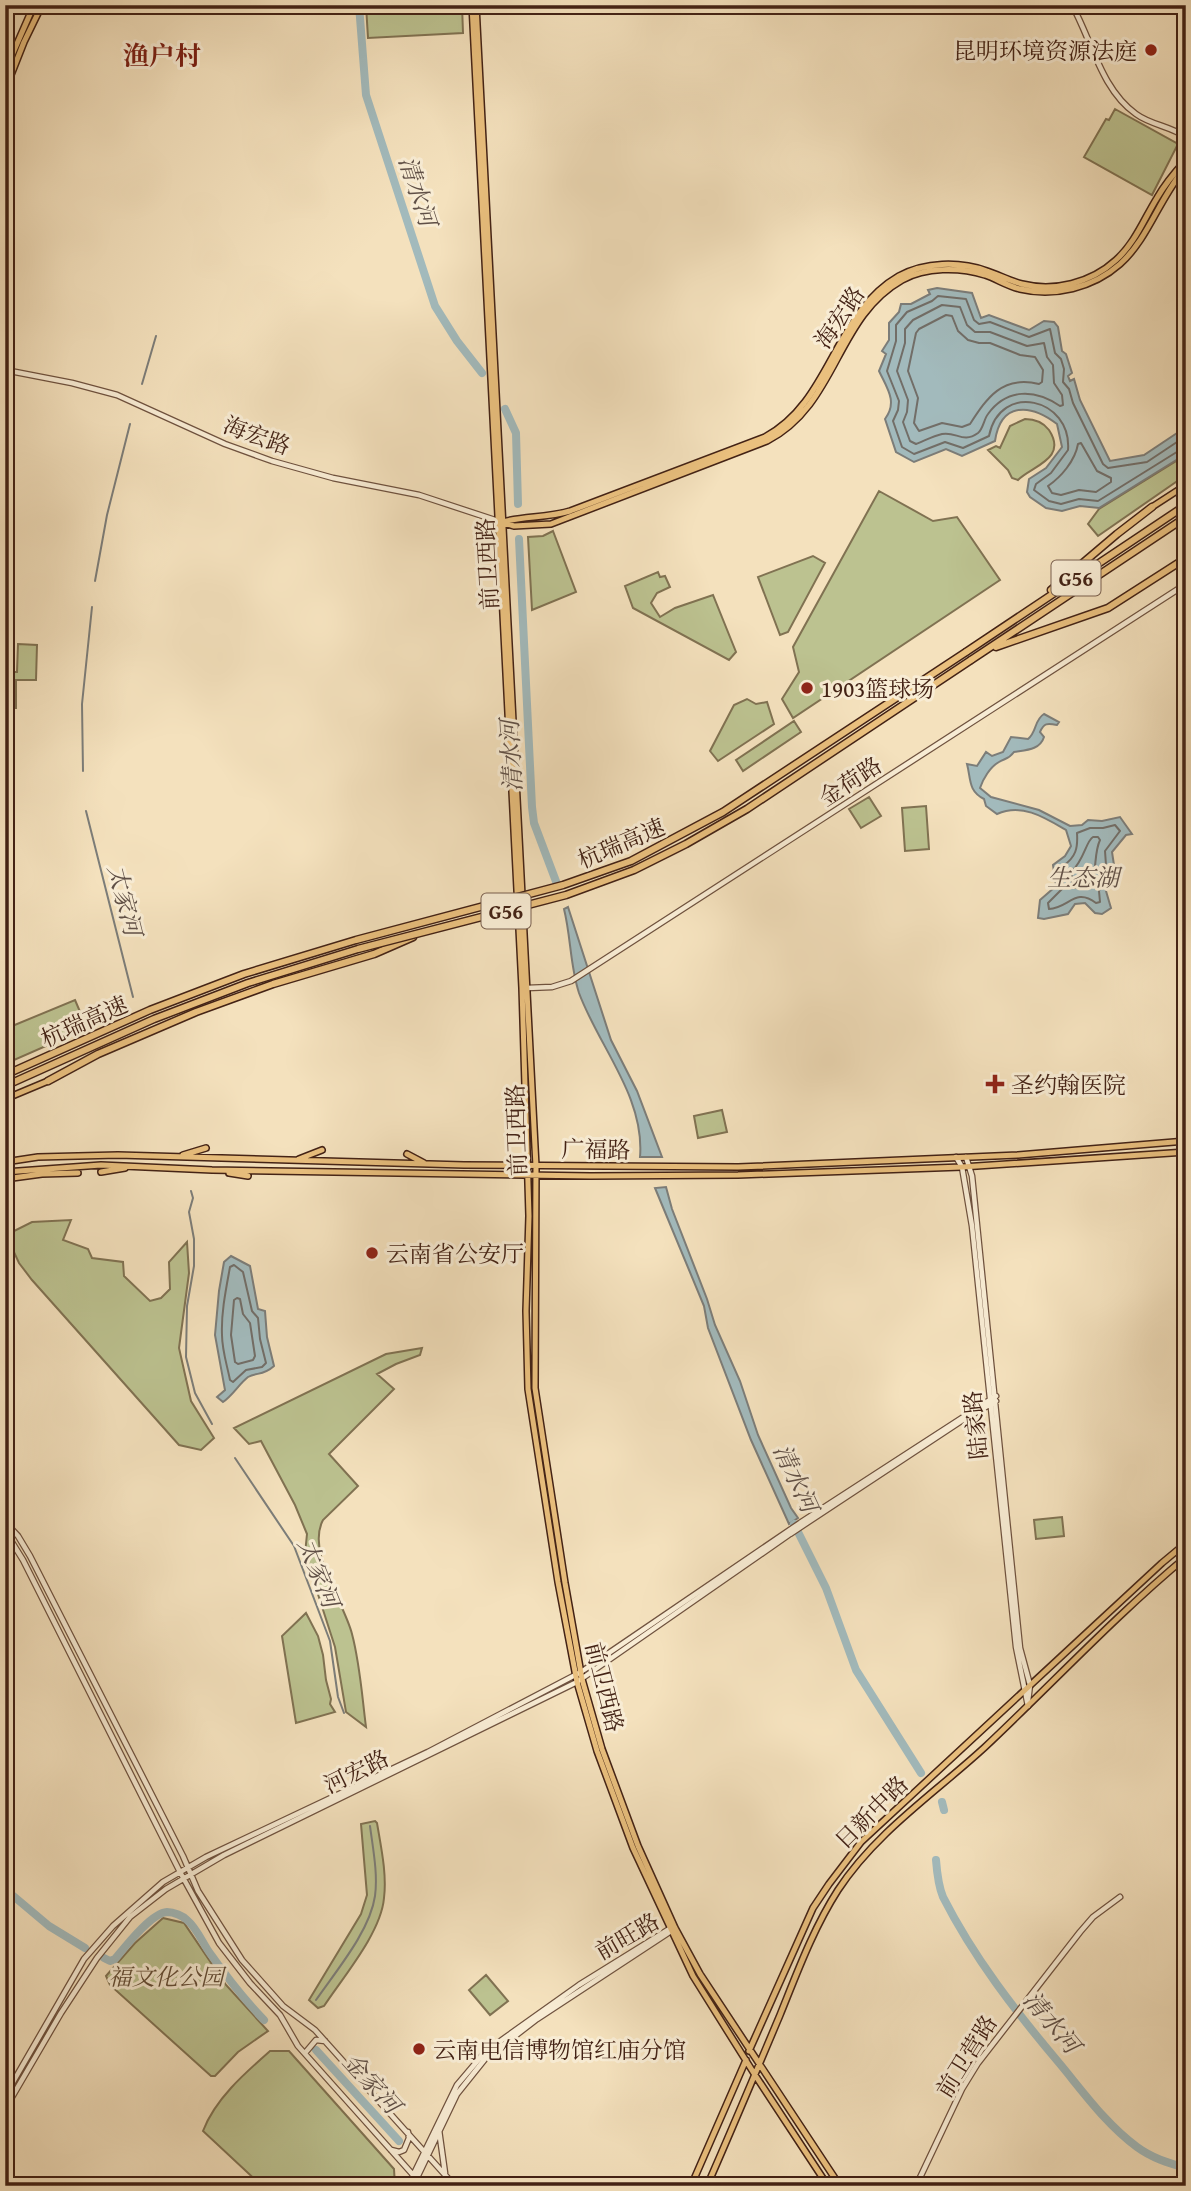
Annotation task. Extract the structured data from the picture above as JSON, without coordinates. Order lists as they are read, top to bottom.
{
  "streets": {
    "highway": ["G56", "杭瑞高速"],
    "main road": [
      "海宏路",
      "前卫西路",
      "广福路",
      "日新中路"
    ],
    "street": [
      "金荷路",
      "陆家路",
      "河宏路",
      "前旺路",
      "前卫营路"
    ]
  },
  "crossings": [
    ["海宏路", "前卫西路"],
    ["前卫西路", "金荷路"],
    ["前卫西路", "广福路"],
    ["前卫西路", "河宏路"],
    ["前卫西路", "日新中路"],
    ["前卫西路", "前旺路"],
    ["广福路", "陆家路"],
    ["陆家路", "河宏路"],
    ["陆家路", "日新中路"]
  ],
  "districts": ["渔户村"],
  "water": [
    "清水河",
    "生态湖",
    "太家河",
    "金家河"
  ],
  "parks": ["福文化公园"],
  "places": {
    "other": [
      "昆明环境资源法庭",
      "1903篮球场",
      "云南省公安厅",
      "云南电信博物馆红庙分馆"
    ],
    "health": ["圣约翰医院"]
  }
}
